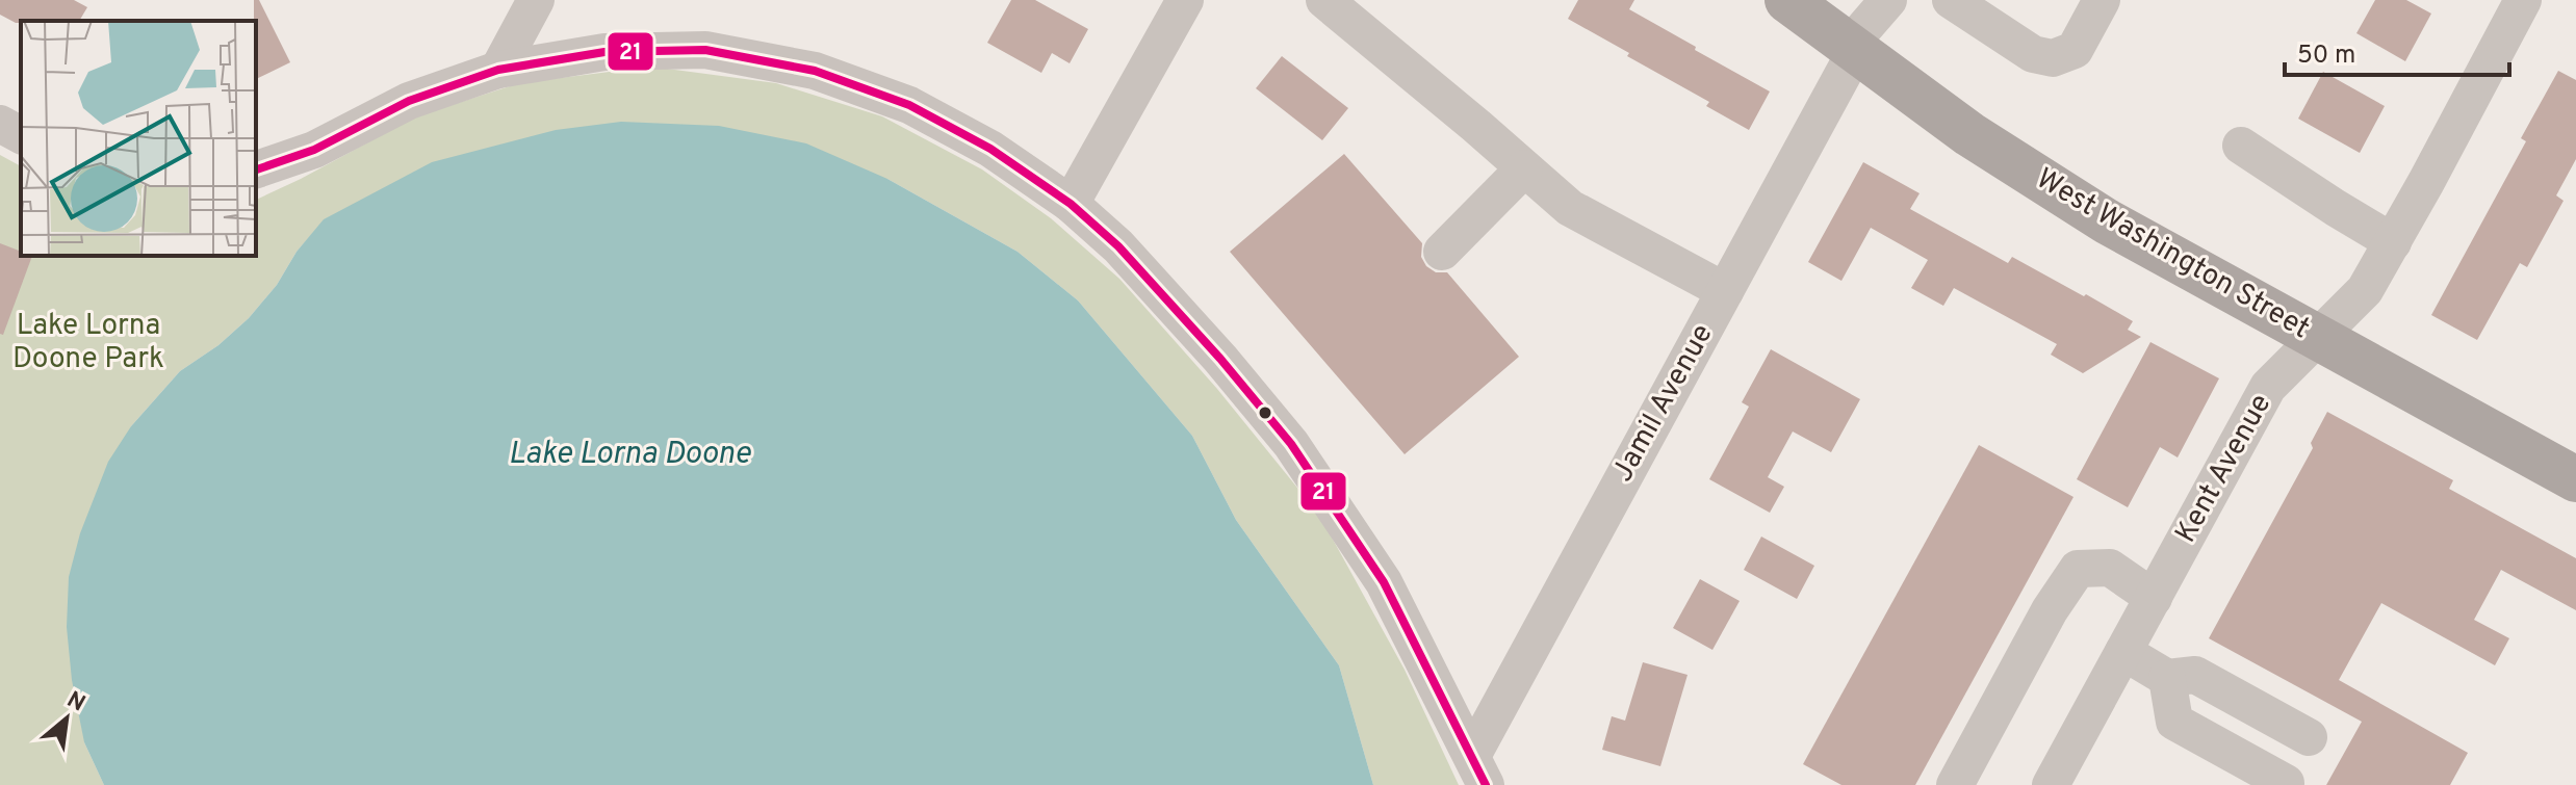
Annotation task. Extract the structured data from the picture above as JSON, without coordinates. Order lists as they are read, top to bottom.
{
  "streets": {
    "main road": ["West Washington Street"],
    "street": ["Jamil Avenue", "Kent Avenue"]
  },
  "crossings": [
    ["West Washington Street", "Jamil Avenue"],
    ["West Washington Street", "Kent Avenue"]
  ],
  "water": ["Lake Lorna Doone"],
  "parks": ["Lake Lorna Doone Park"],
  "lines": ["transit line 21"],
  "scale_bar": "50 m",
  "north": "top right"
}
